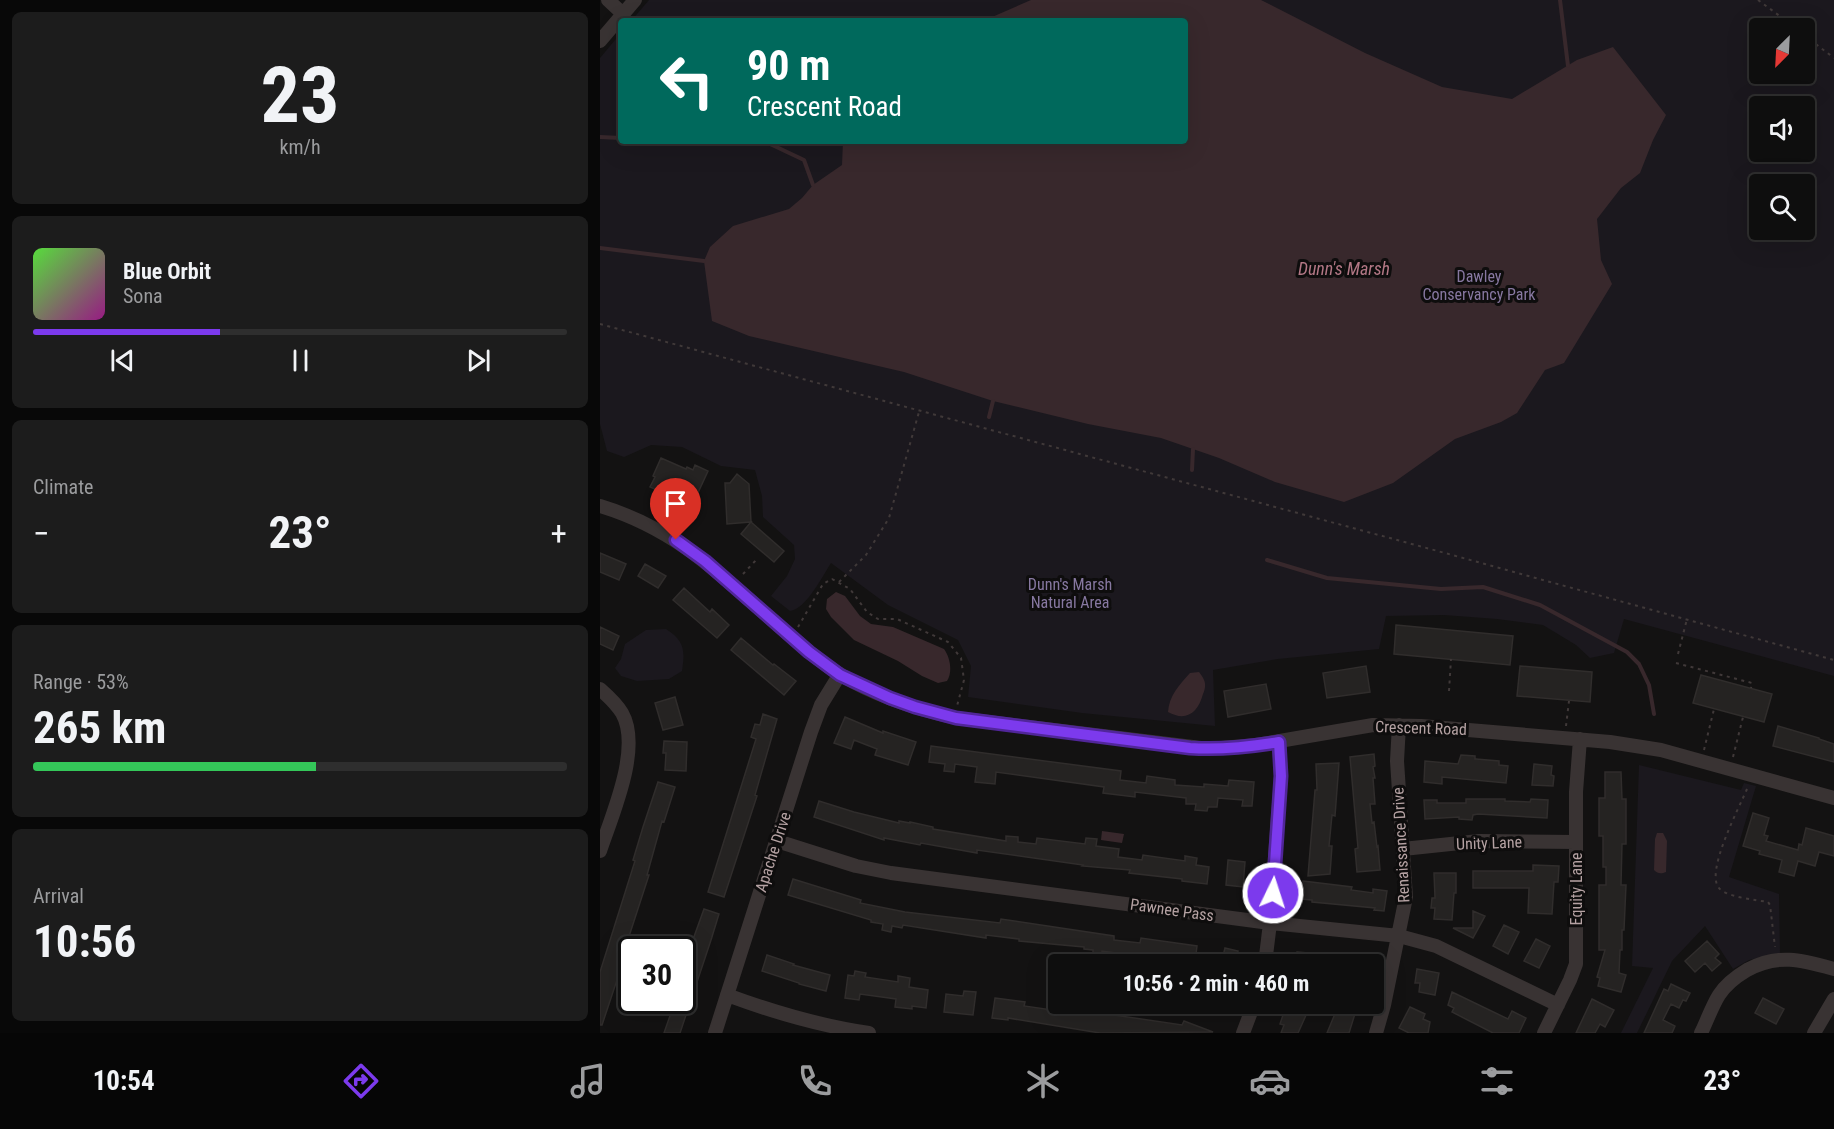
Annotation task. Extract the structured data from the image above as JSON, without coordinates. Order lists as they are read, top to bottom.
{
  "streets": {
    "street": [
      "Crescent Road",
      "Unity Lane",
      "Renaissance Drive",
      "Apache Drive",
      "Equity Lane",
      "Pawnee Pass"
    ]
  },
  "crossings": [
    ["Crescent Road", "Renaissance Drive"],
    ["Crescent Road", "Apache Drive"],
    ["Crescent Road", "Equity Lane"],
    ["Unity Lane", "Renaissance Drive"],
    ["Unity Lane", "Equity Lane"],
    ["Renaissance Drive", "Pawnee Pass"],
    ["Apache Drive", "Pawnee Pass"],
    ["Equity Lane", "Pawnee Pass"]
  ],
  "water": ["Dunn's Marsh"],
  "parks": ["Dawley Conservancy Park", "Dunn's Marsh Natural Area"],
  "north": "bottom left",
  "page": {
    "tile": [
      ["23", "km/h"],
      "Climate",
      ["Range · 53%", "265 km"],
      ["Arrival", "10:56"]
    ],
    "turn": ["90 m", "Crescent Road"],
    "song": ["Blue Orbit", "Sona"],
    "heat": ["−", "23°", "+"],
    "limit": "30",
    "trip": "10:56 · 2 min · 460 m",
    "tabs": ["10:54", "23°"]
  }
}
